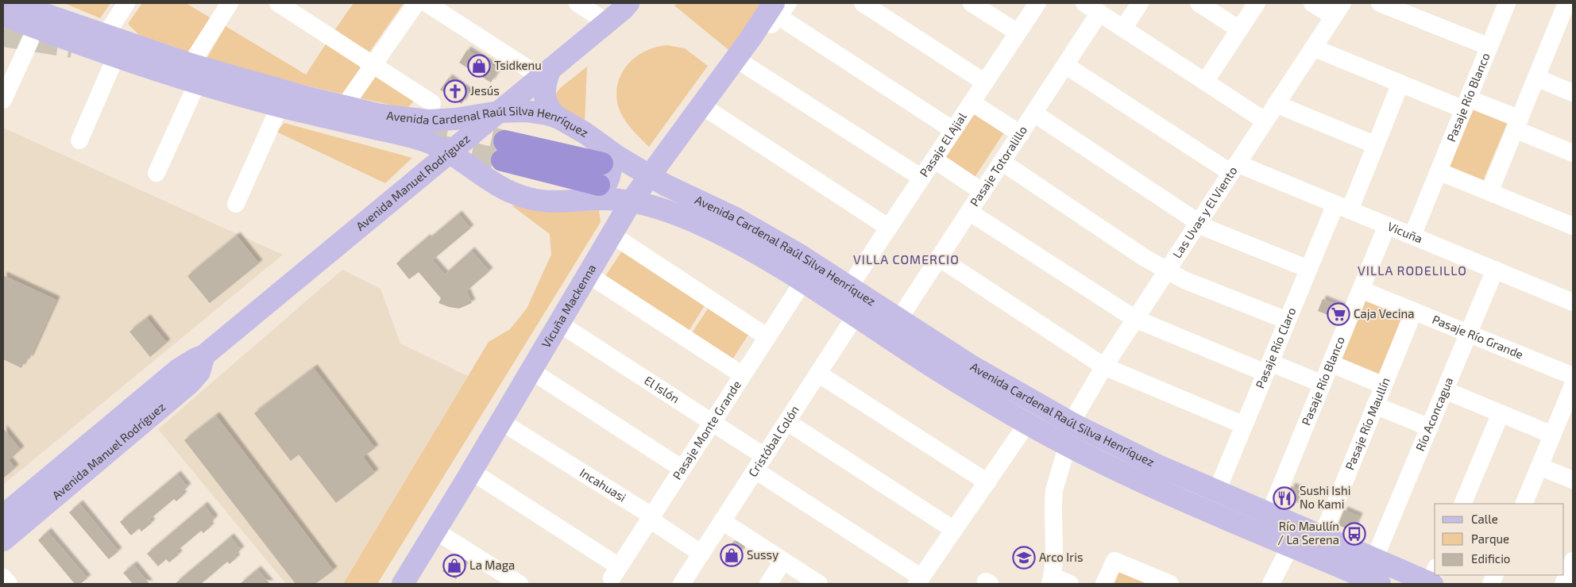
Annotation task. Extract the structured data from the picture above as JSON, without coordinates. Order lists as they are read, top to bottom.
{
  "streets": {
    "main road": ["Avenida Cardenal Raúl Silva Henríquez", "Avenida Manuel Rodríguez", "Vicuña Mackenna"],
    "street": [
      "Pasaje Río Blanco",
      "Pasaje El Ajial",
      "Pasaje Totoralillo",
      "Las Uvas y El Viento",
      "Vicuña",
      "Pasaje Río Grande",
      "Pasaje Río Claro",
      "El Islón",
      "Río Aconcagua",
      "Pasaje Río Maullín",
      "Pasaje Monte Grande",
      "Cristóbal Colón",
      "Incahuasi"
    ]
  },
  "crossings": [
    ["Pasaje Río Blanco", "Avenida Cardenal Raúl Silva Henríquez"],
    ["Pasaje Río Blanco", "Vicuña"],
    ["Pasaje Río Blanco", "Pasaje Río Grande"],
    ["Avenida Cardenal Raúl Silva Henríquez", "Pasaje El Ajial"],
    ["Avenida Cardenal Raúl Silva Henríquez", "Pasaje Totoralillo"],
    ["Avenida Cardenal Raúl Silva Henríquez", "Avenida Manuel Rodríguez"],
    ["Avenida Cardenal Raúl Silva Henríquez", "Las Uvas y El Viento"],
    ["Avenida Cardenal Raúl Silva Henríquez", "Vicuña Mackenna"],
    ["Avenida Cardenal Raúl Silva Henríquez", "Pasaje Río Claro"],
    ["Avenida Cardenal Raúl Silva Henríquez", "Río Aconcagua"],
    ["Avenida Cardenal Raúl Silva Henríquez", "Pasaje Río Maullín"],
    ["Avenida Cardenal Raúl Silva Henríquez", "Pasaje Monte Grande"],
    ["Avenida Cardenal Raúl Silva Henríquez", "Cristóbal Colón"],
    ["Pasaje El Ajial", "Cristóbal Colón"],
    ["Pasaje Totoralillo", "Vicuña"],
    ["Las Uvas y El Viento", "Vicuña"],
    ["Vicuña", "Pasaje Río Claro"],
    ["Vicuña", "Río Aconcagua"],
    ["Vicuña Mackenna", "El Islón"],
    ["Vicuña Mackenna", "Pasaje Monte Grande"],
    ["Vicuña Mackenna", "Incahuasi"],
    ["Pasaje Río Grande", "Río Aconcagua"],
    ["Pasaje Río Grande", "Pasaje Río Maullín"],
    ["El Islón", "Pasaje Monte Grande"],
    ["El Islón", "Cristóbal Colón"],
    ["Pasaje Monte Grande", "Incahuasi"],
    ["Cristóbal Colón", "Incahuasi"]
  ],
  "districts": ["VILLA COMERCIO", "VILLA RODELILLO"],
  "places": {
    "shop": ["Tsidkenu", "Sussy", "La Maga"],
    "church": ["Jesús"],
    "supermarket": ["Caja Vecina"],
    "restaurant": ["Sushi Ishi No Kami"],
    "bus stop": ["Río Maullín / La Serena"],
    "school or university": ["Arco Iris"]
  },
  "legend": ["Calle", "Parque", "Edificio"]
}
